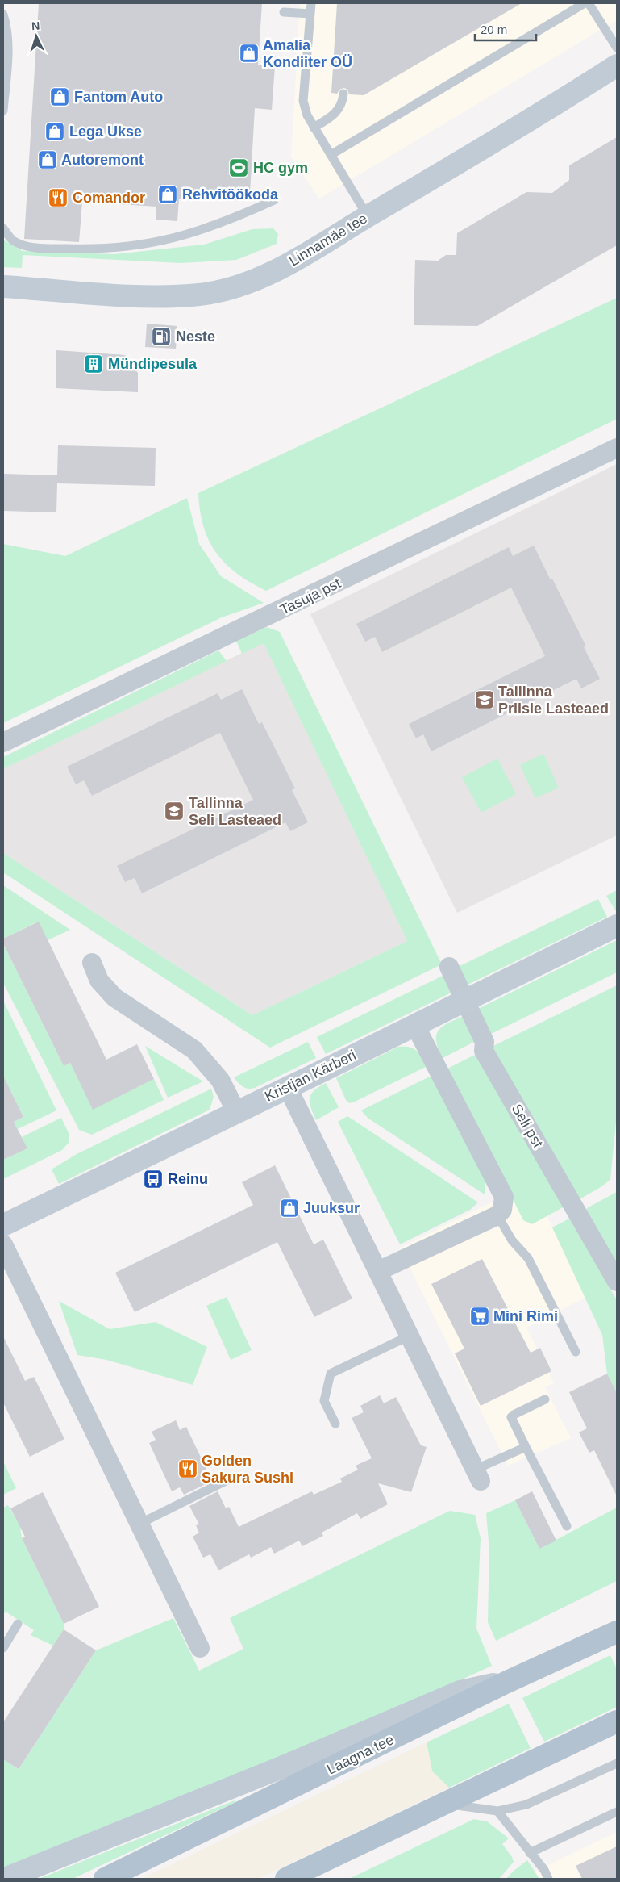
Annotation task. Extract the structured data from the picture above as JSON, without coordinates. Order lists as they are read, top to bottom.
{
  "streets": {
    "main road": ["Laagna tee"],
    "street": [
      "Linnamäe tee",
      "Tasuja pst",
      "Kristjan Kärberi",
      "Seli pst"
    ]
  },
  "crossings": [
    ["Kristjan Kärberi", "Seli pst"]
  ],
  "places": {
    "shop": [
      "Amalia Kondiiter OÜ",
      "Fantom Auto",
      "Lega Ukse",
      "Autoremont",
      "Rehvitöökoda",
      "Juuksur"
    ],
    "sports": ["HC gym"],
    "restaurant": ["Comandor", "Golden Sakura Sushi"],
    "fuel station": ["Neste"],
    "building": ["Mündipesula"],
    "school or university": ["Tallinna Priisle Lasteaed", "Tallinna Seli Lasteaed"],
    "bus stop": ["Reinu"],
    "supermarket": ["Mini Rimi"]
  },
  "scale_bar": "20 m",
  "north": "top"
}
